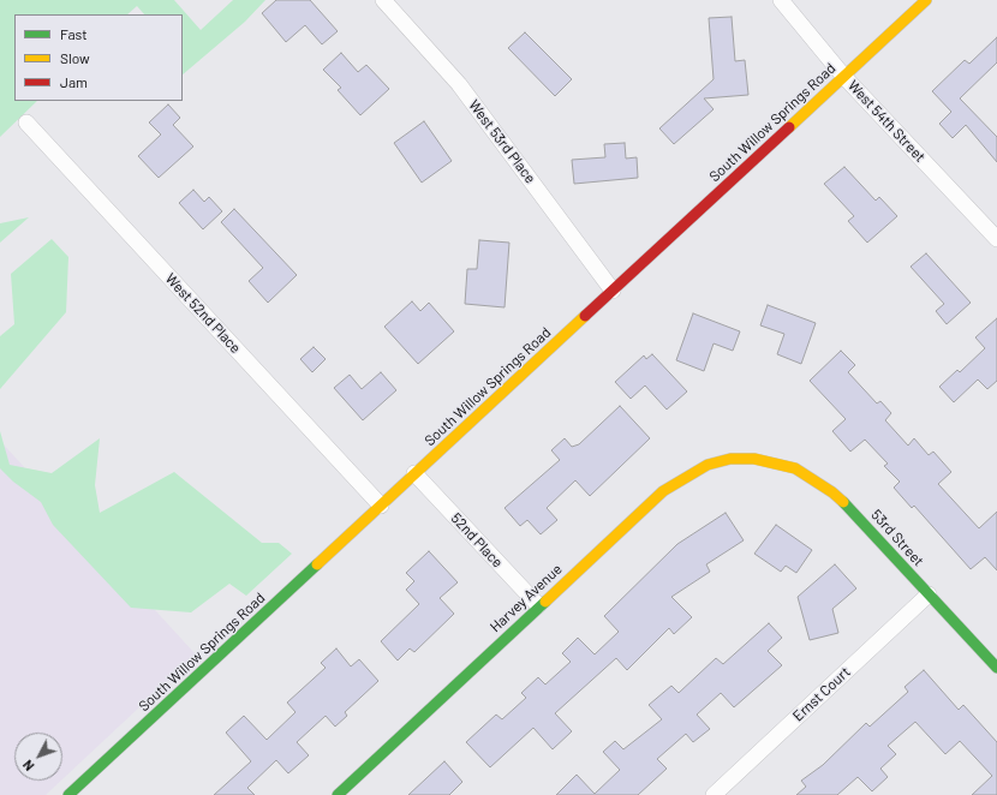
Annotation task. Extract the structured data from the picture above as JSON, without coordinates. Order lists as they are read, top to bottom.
{
  "streets": {
    "street": [
      "West 54th Street",
      "South Willow Springs Road",
      "West 53rd Place",
      "West 52nd Place",
      "53rd Street",
      "52nd Place",
      "Harvey Avenue",
      "Ernst Court"
    ]
  },
  "crossings": [
    ["West 54th Street", "South Willow Springs Road"],
    ["South Willow Springs Road", "West 53rd Place"],
    ["South Willow Springs Road", "West 52nd Place"],
    ["South Willow Springs Road", "52nd Place"],
    ["53rd Street", "Harvey Avenue"],
    ["53rd Street", "Ernst Court"],
    ["52nd Place", "Harvey Avenue"]
  ],
  "legend": ["Fast", "Slow", "Jam"],
  "north": "bottom left"
}
